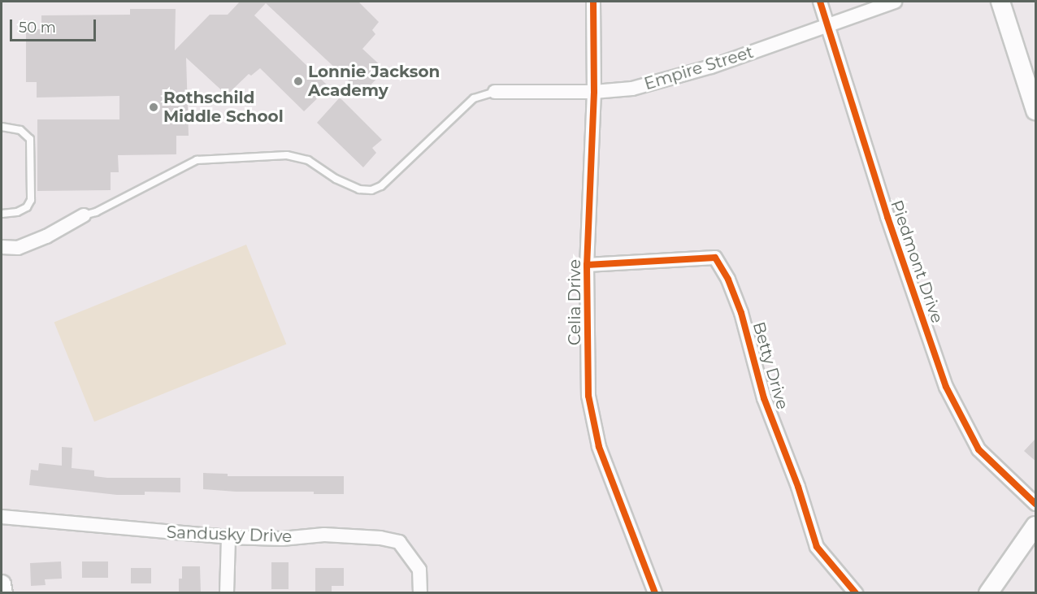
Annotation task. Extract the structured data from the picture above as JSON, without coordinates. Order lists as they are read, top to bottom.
{
  "streets": {
    "street": [
      "Empire Street",
      "Piedmont Drive",
      "Celia Drive",
      "Betty Drive",
      "Sandusky Drive"
    ]
  },
  "crossings": [
    ["Empire Street", "Piedmont Drive"],
    ["Empire Street", "Celia Drive"],
    ["Celia Drive", "Betty Drive"]
  ],
  "places": ["Lonnie Jackson Academy", "Rothschild Middle School"],
  "scale_bar": "50 m"
}
